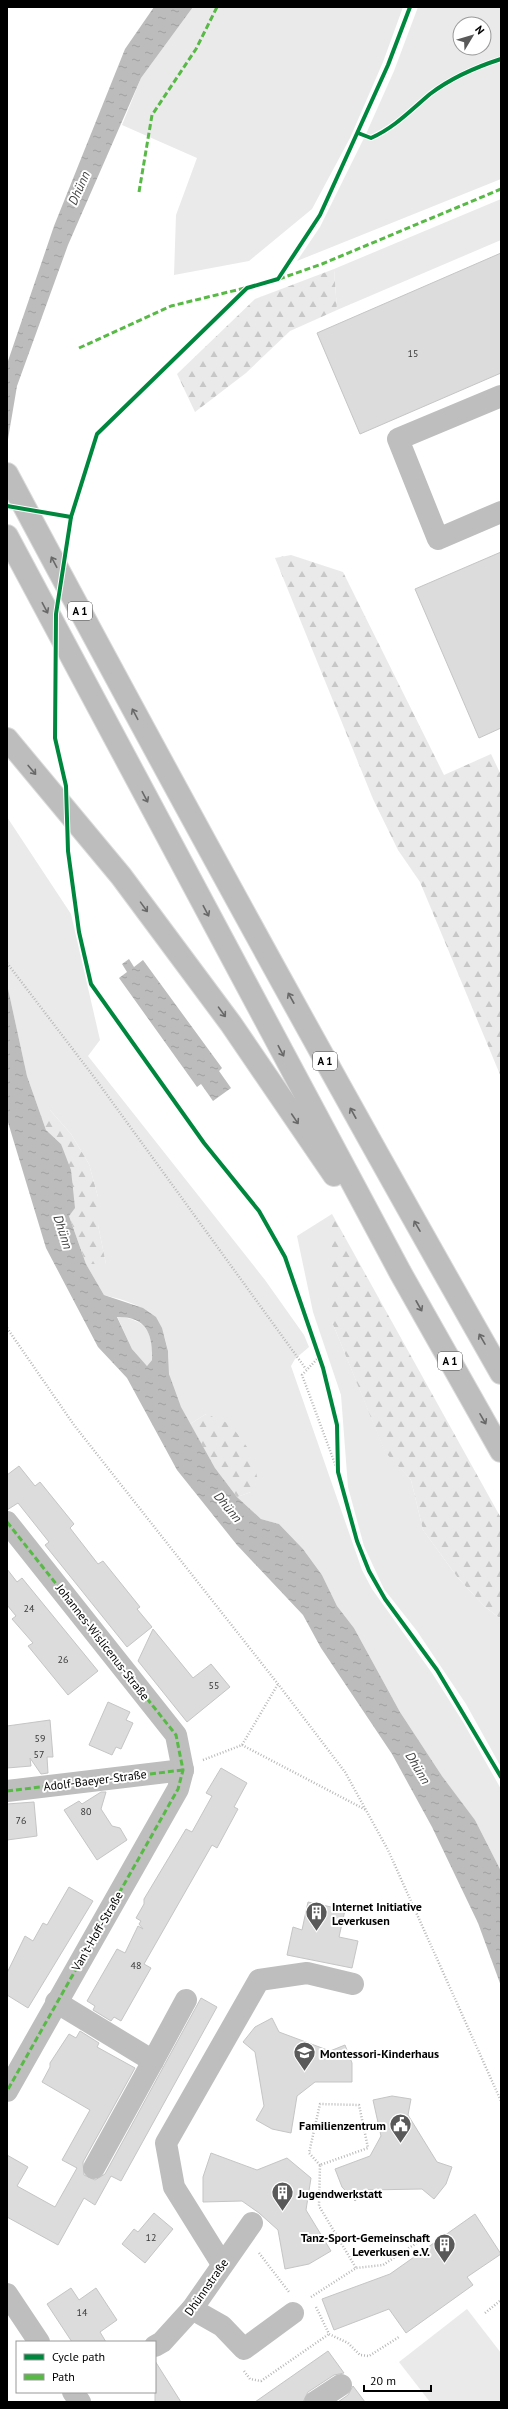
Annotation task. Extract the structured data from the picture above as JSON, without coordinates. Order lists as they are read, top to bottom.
{
  "streets": {
    "highway": ["A 1"],
    "street": [
      "Johannes-Wislicenus-Straße",
      "Adolf-Baeyer-Straße",
      "Van't-Hoff-Straße",
      "Dhünnstraße"
    ]
  },
  "crossings": [
    ["Johannes-Wislicenus-Straße", "Adolf-Baeyer-Straße"],
    ["Johannes-Wislicenus-Straße", "Van't-Hoff-Straße"],
    ["Adolf-Baeyer-Straße", "Van't-Hoff-Straße"]
  ],
  "water": ["Dhünn"],
  "places": {
    "building": ["Internet Initiative Leverkusen", "Jugendwerkstatt", "Tanz-Sport-Gemeinschaft Leverkusen e.V."],
    "school or university": ["Montessori-Kinderhaus"],
    "public building": ["Familienzentrum"]
  },
  "house_numbers": [
    "15",
    "24",
    "26",
    "55",
    "59",
    "57",
    "80",
    "76",
    "48",
    "12",
    "14"
  ],
  "legend": ["Cycle path", "Path"],
  "scale_bar": "20 m",
  "north": "top right"
}
